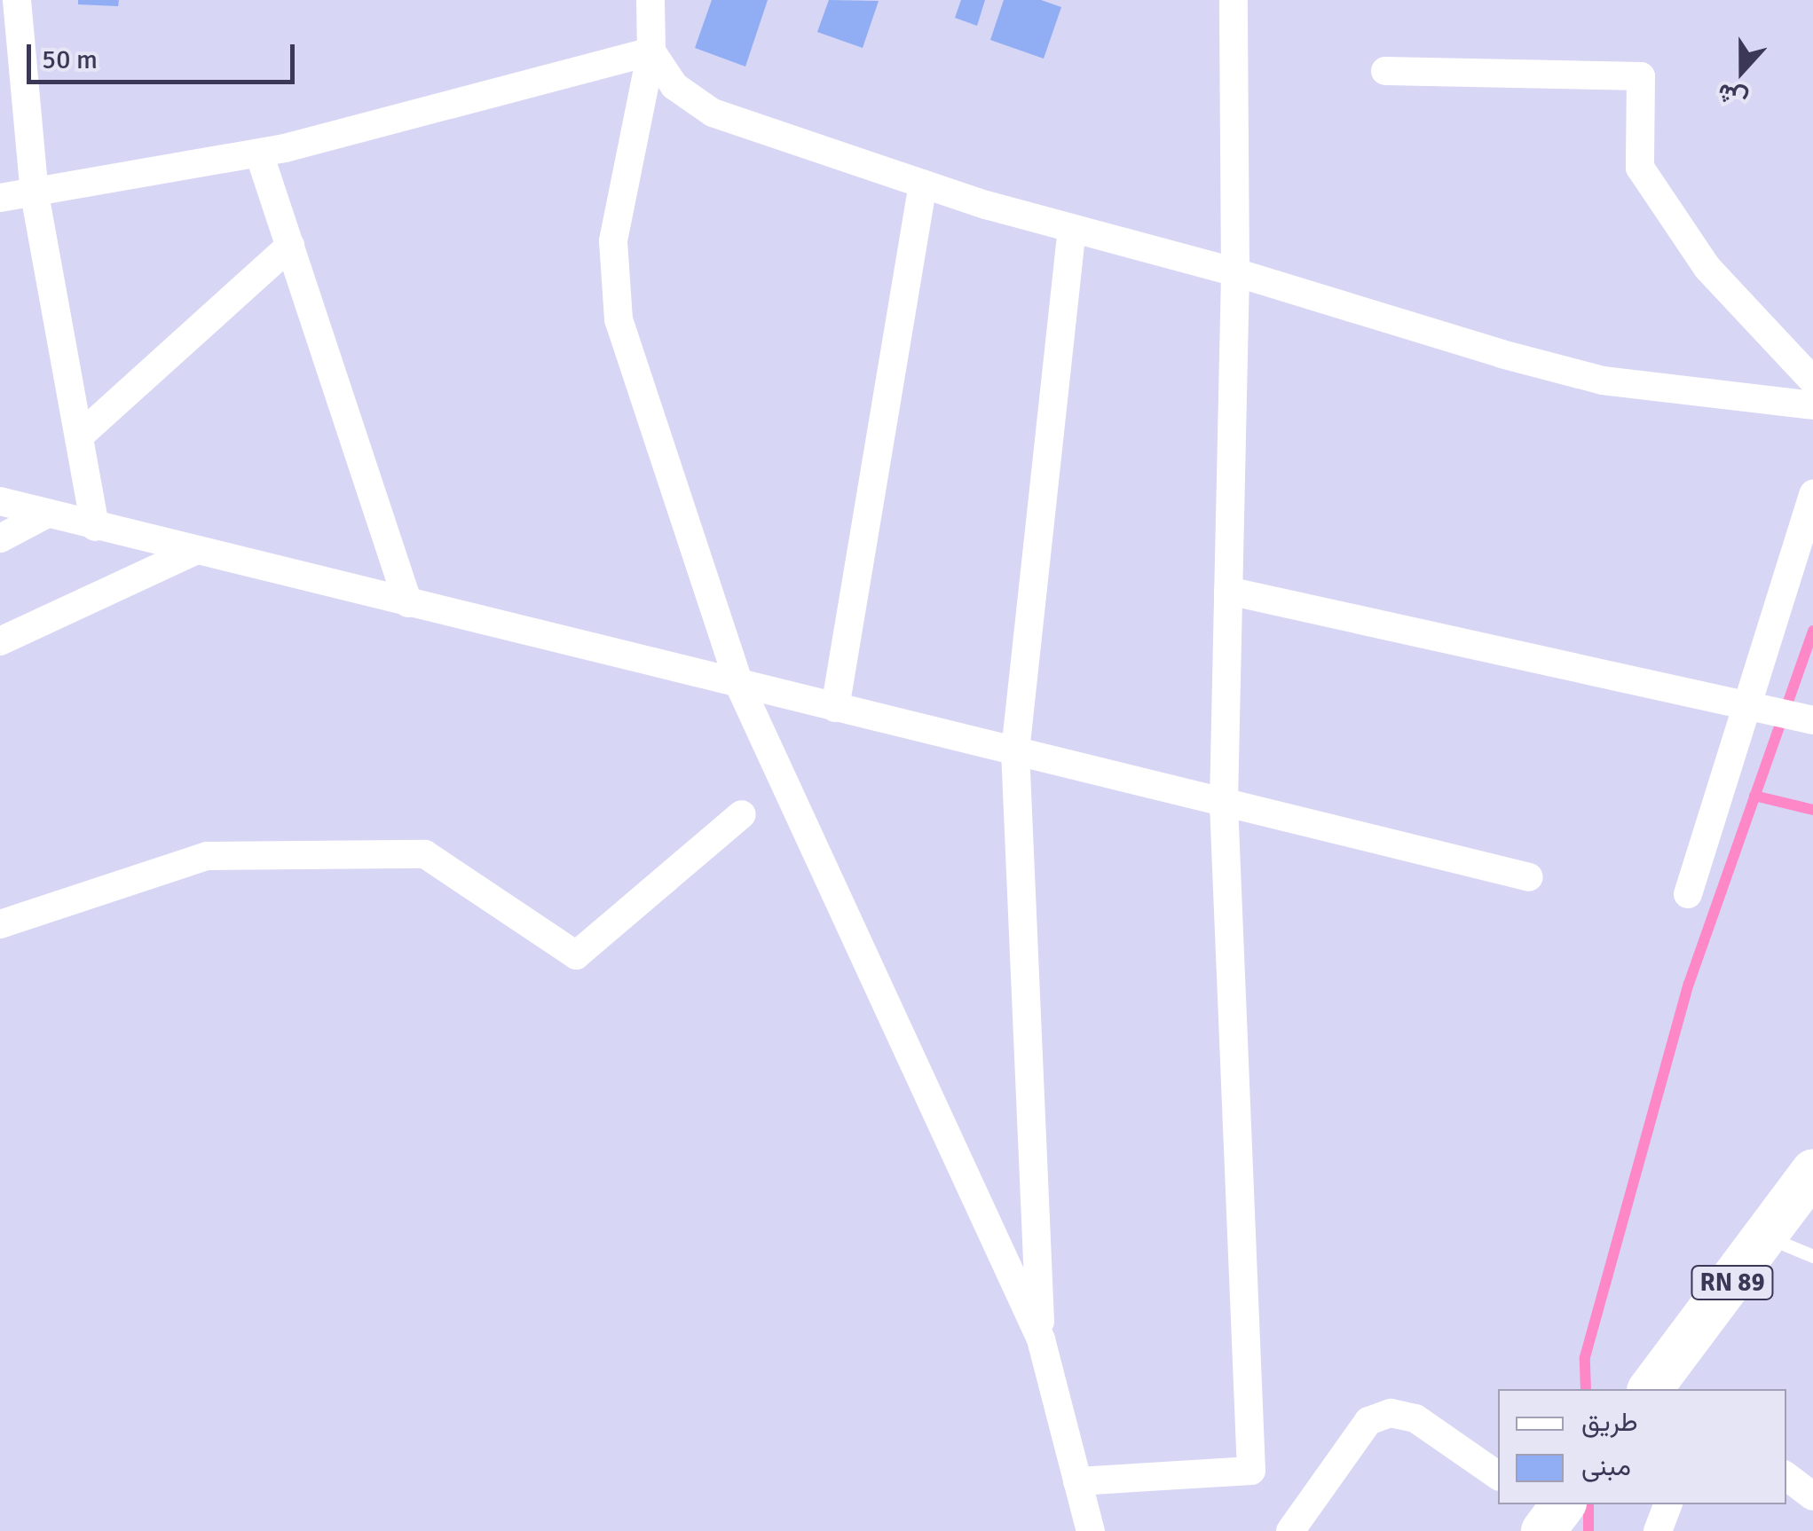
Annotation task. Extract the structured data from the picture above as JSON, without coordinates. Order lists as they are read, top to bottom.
{
  "streets": {
    "main road": ["RN 89"]
  },
  "legend": ["طريق", "مبنى"],
  "scale_bar": "50 m",
  "north": "bottom"
}
